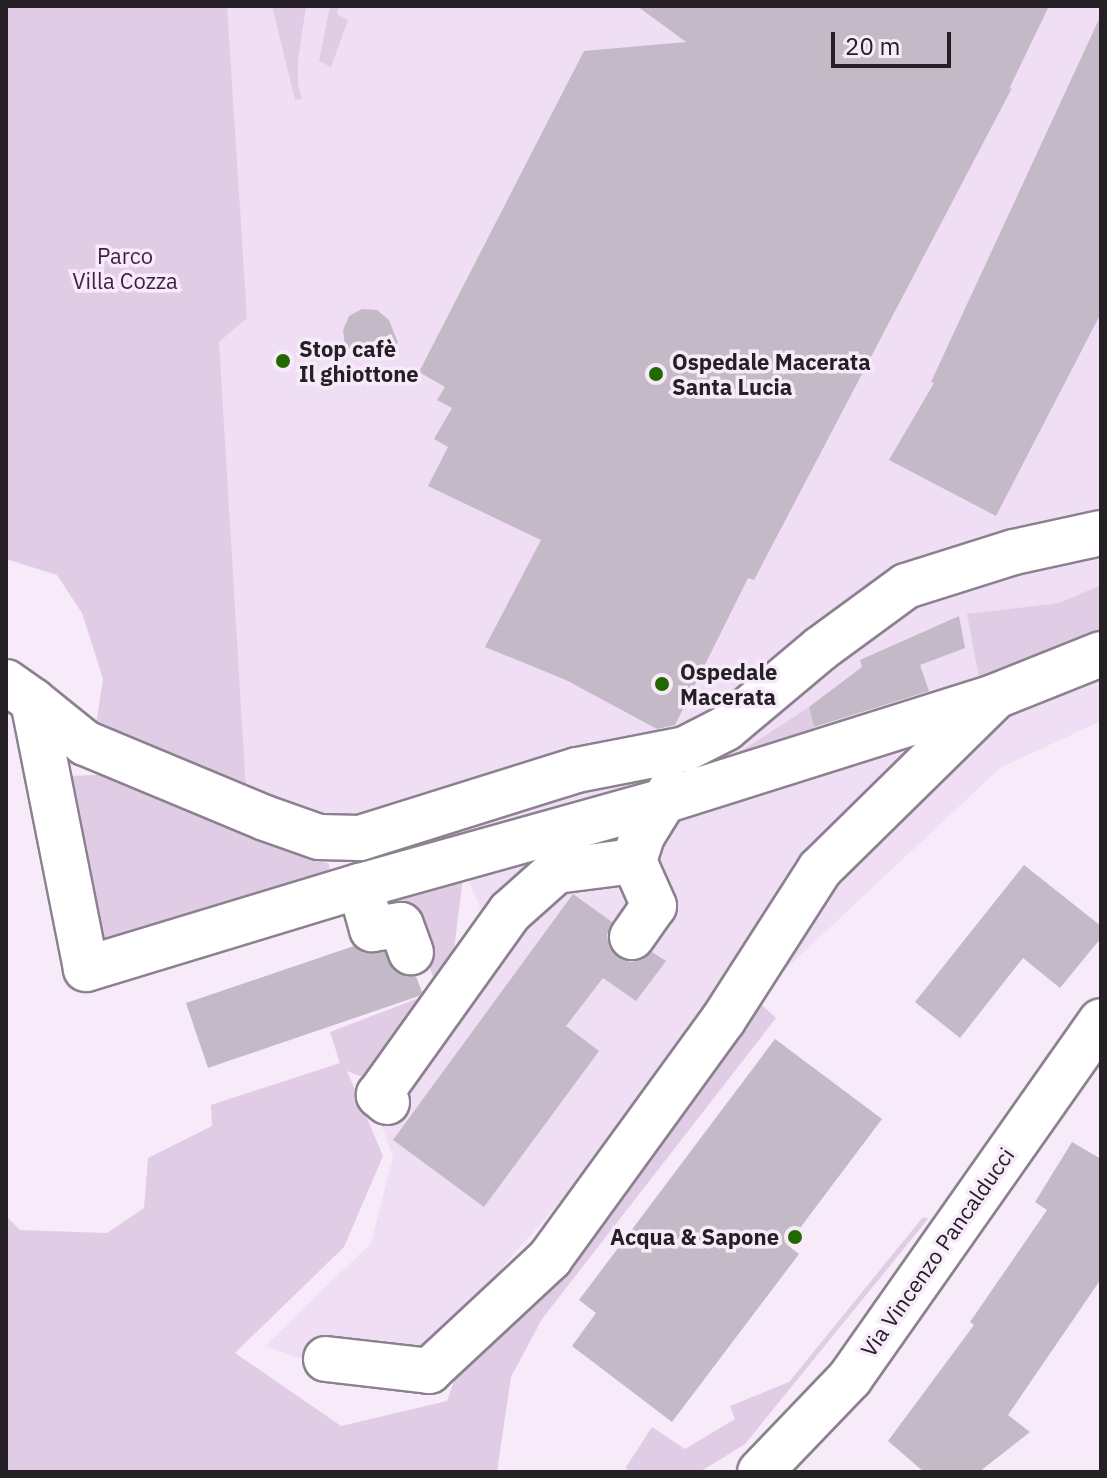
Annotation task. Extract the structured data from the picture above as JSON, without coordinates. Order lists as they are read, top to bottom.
{
  "streets": {
    "main road": ["Via Vincenzo Pancalducci"]
  },
  "parks": ["Parco Villa Cozza"],
  "places": [
    "Stop cafè Il ghiottone",
    "Ospedale Macerata Santa Lucia",
    "Ospedale Macerata",
    "Acqua & Sapone"
  ],
  "scale_bar": "20 m"
}
